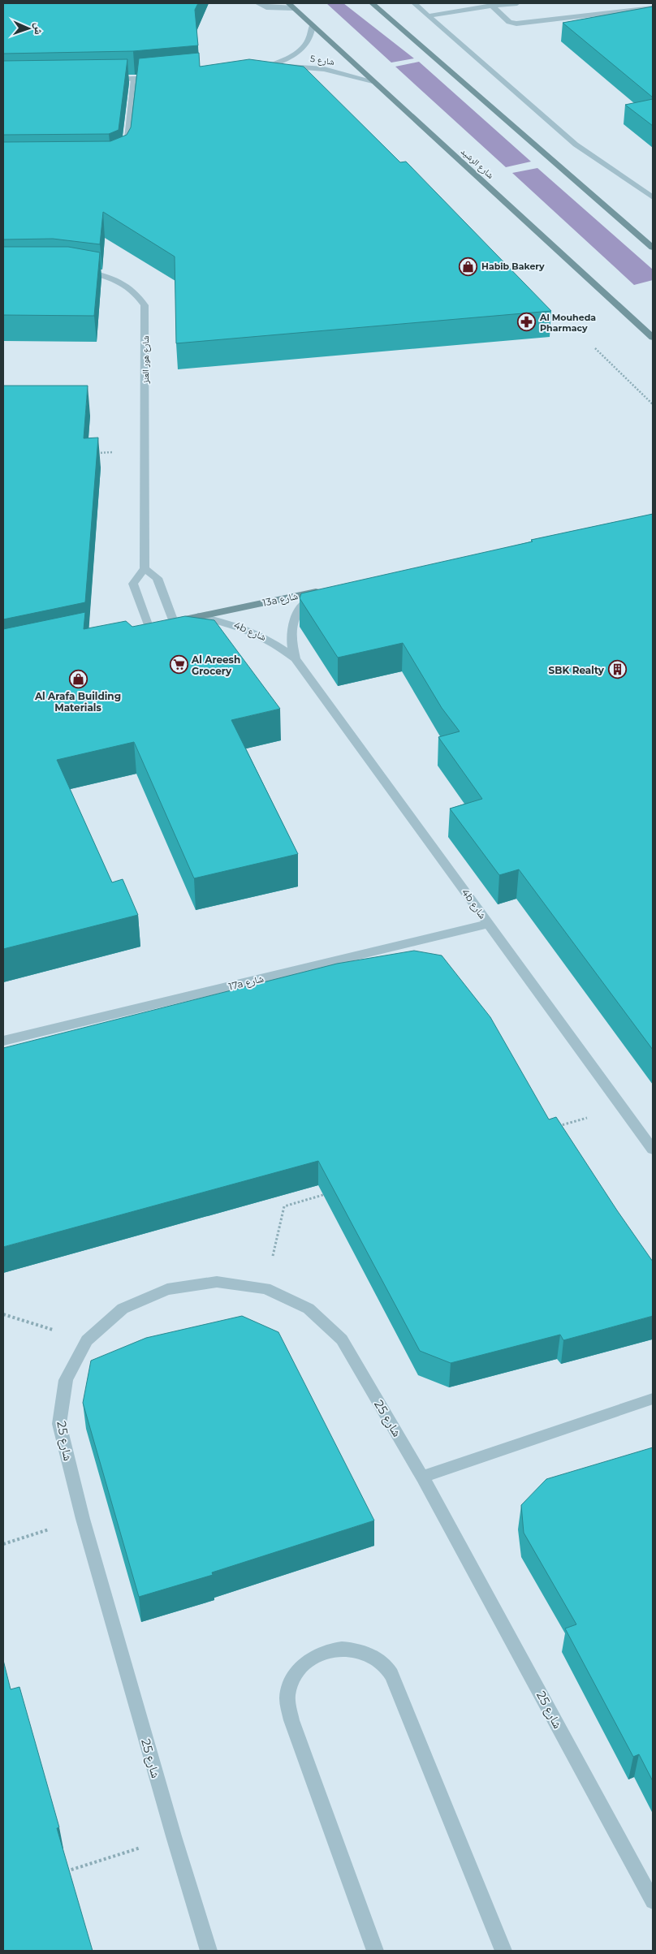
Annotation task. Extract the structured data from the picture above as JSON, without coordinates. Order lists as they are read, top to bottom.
{
  "streets": {
    "main road": ["شارع الرشيد", "13a شارع"],
    "street": [
      "شارع 5",
      "شارع هور العنز",
      "4b شارع",
      "17a شارع",
      "شارع 25"
    ]
  },
  "crossings": [
    ["شارع 5", "شارع الرشيد"],
    ["13a شارع", "4b شارع"],
    ["4b شارع", "17a شارع"]
  ],
  "places": {
    "shop": ["Habib Bakery", "Al Arafa Building Materials"],
    "pharmacy": ["Al Mouheda Pharmacy"],
    "supermarket": ["Al Areesh Grocery"],
    "building": ["SBK Realty"]
  },
  "north": "right"
}
